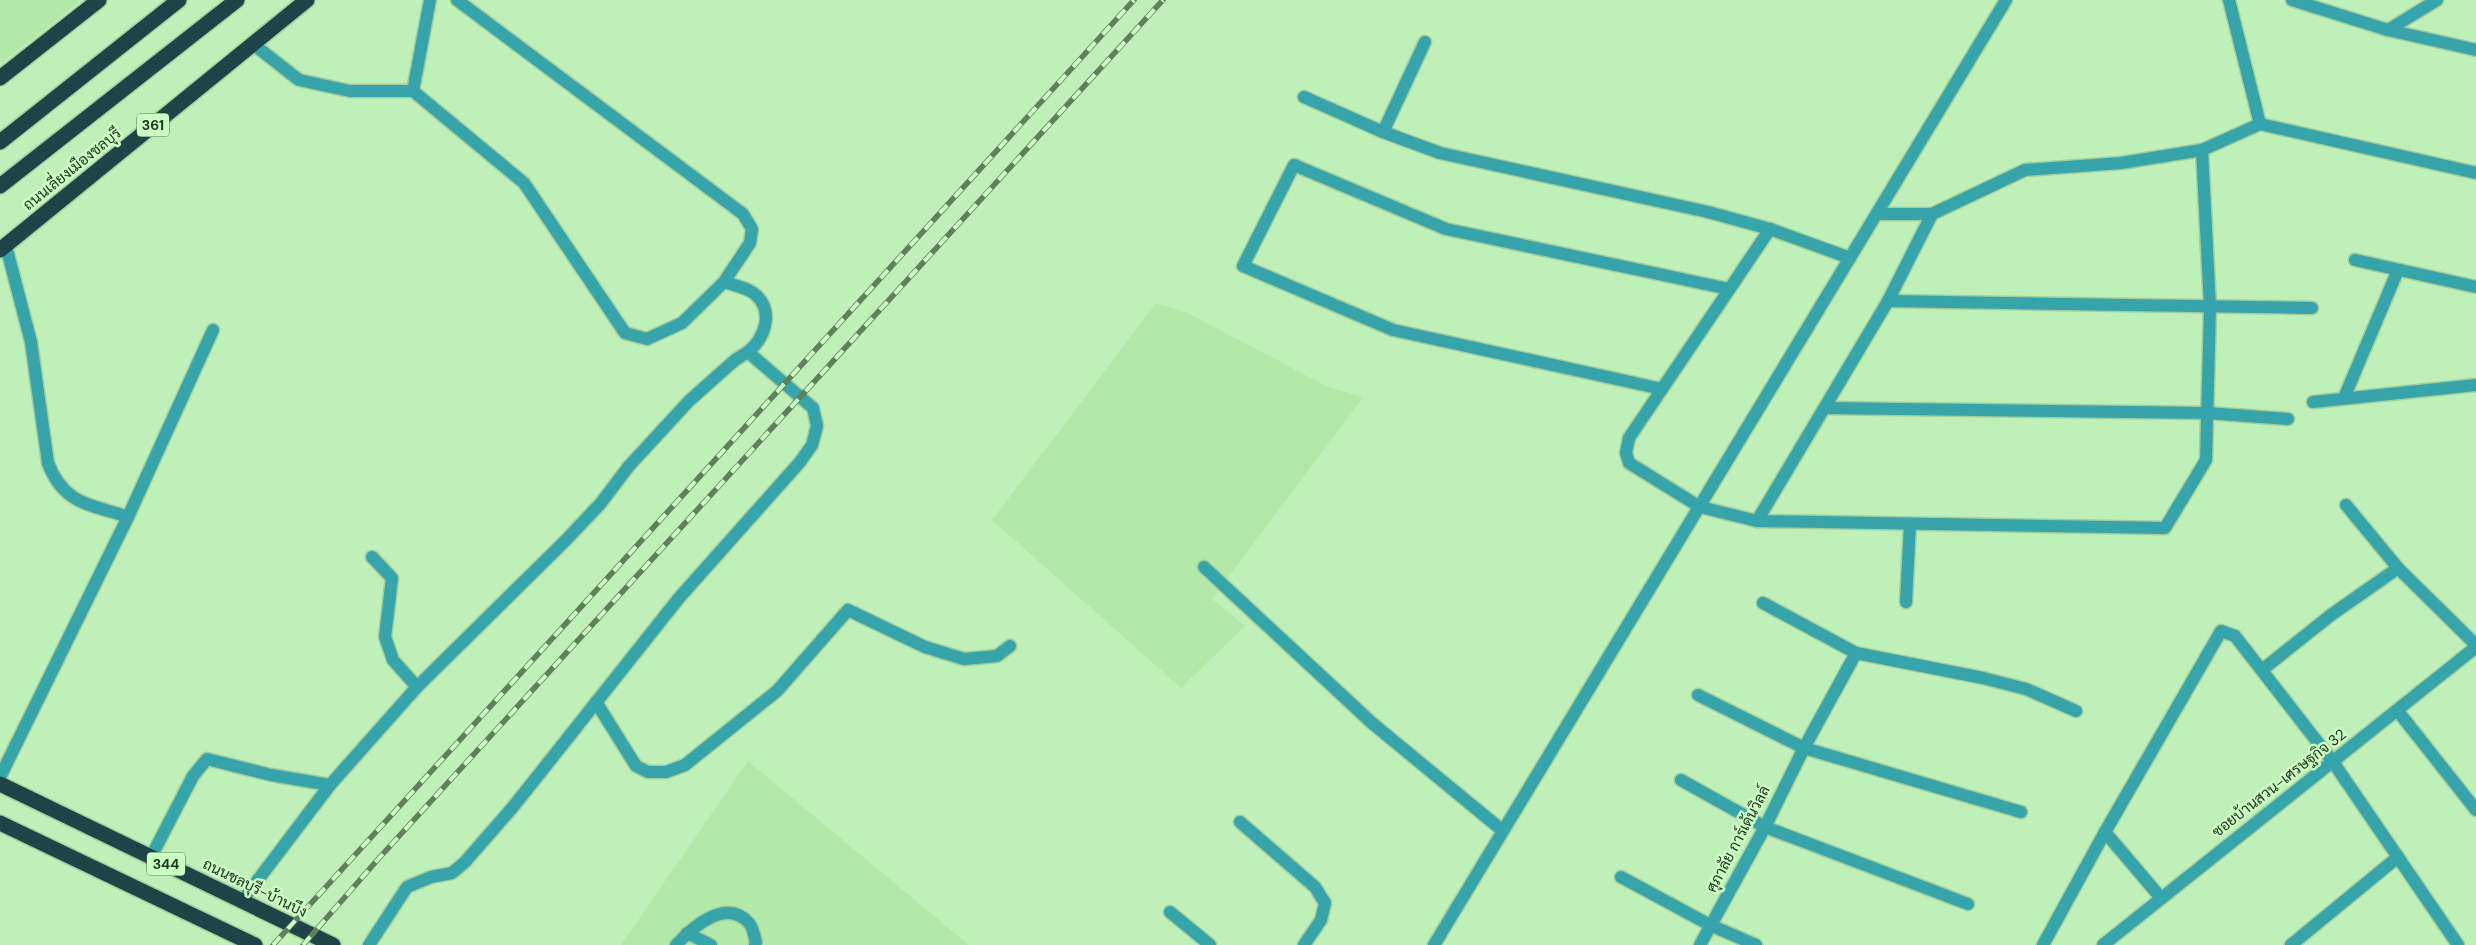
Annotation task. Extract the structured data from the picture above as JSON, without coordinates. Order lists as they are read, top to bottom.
{
  "streets": {
    "highway": [
      "361",
      "ถนนเลี่ยงเมืองชลบุรี",
      "344",
      "ถนนชลบุรี-บ้านบึง"
    ],
    "street": ["ซอยบ้านสวน-เศรษฐกิจ 32", "ศุภาลัย การ์เด้นวิลล์"]
  }
}
